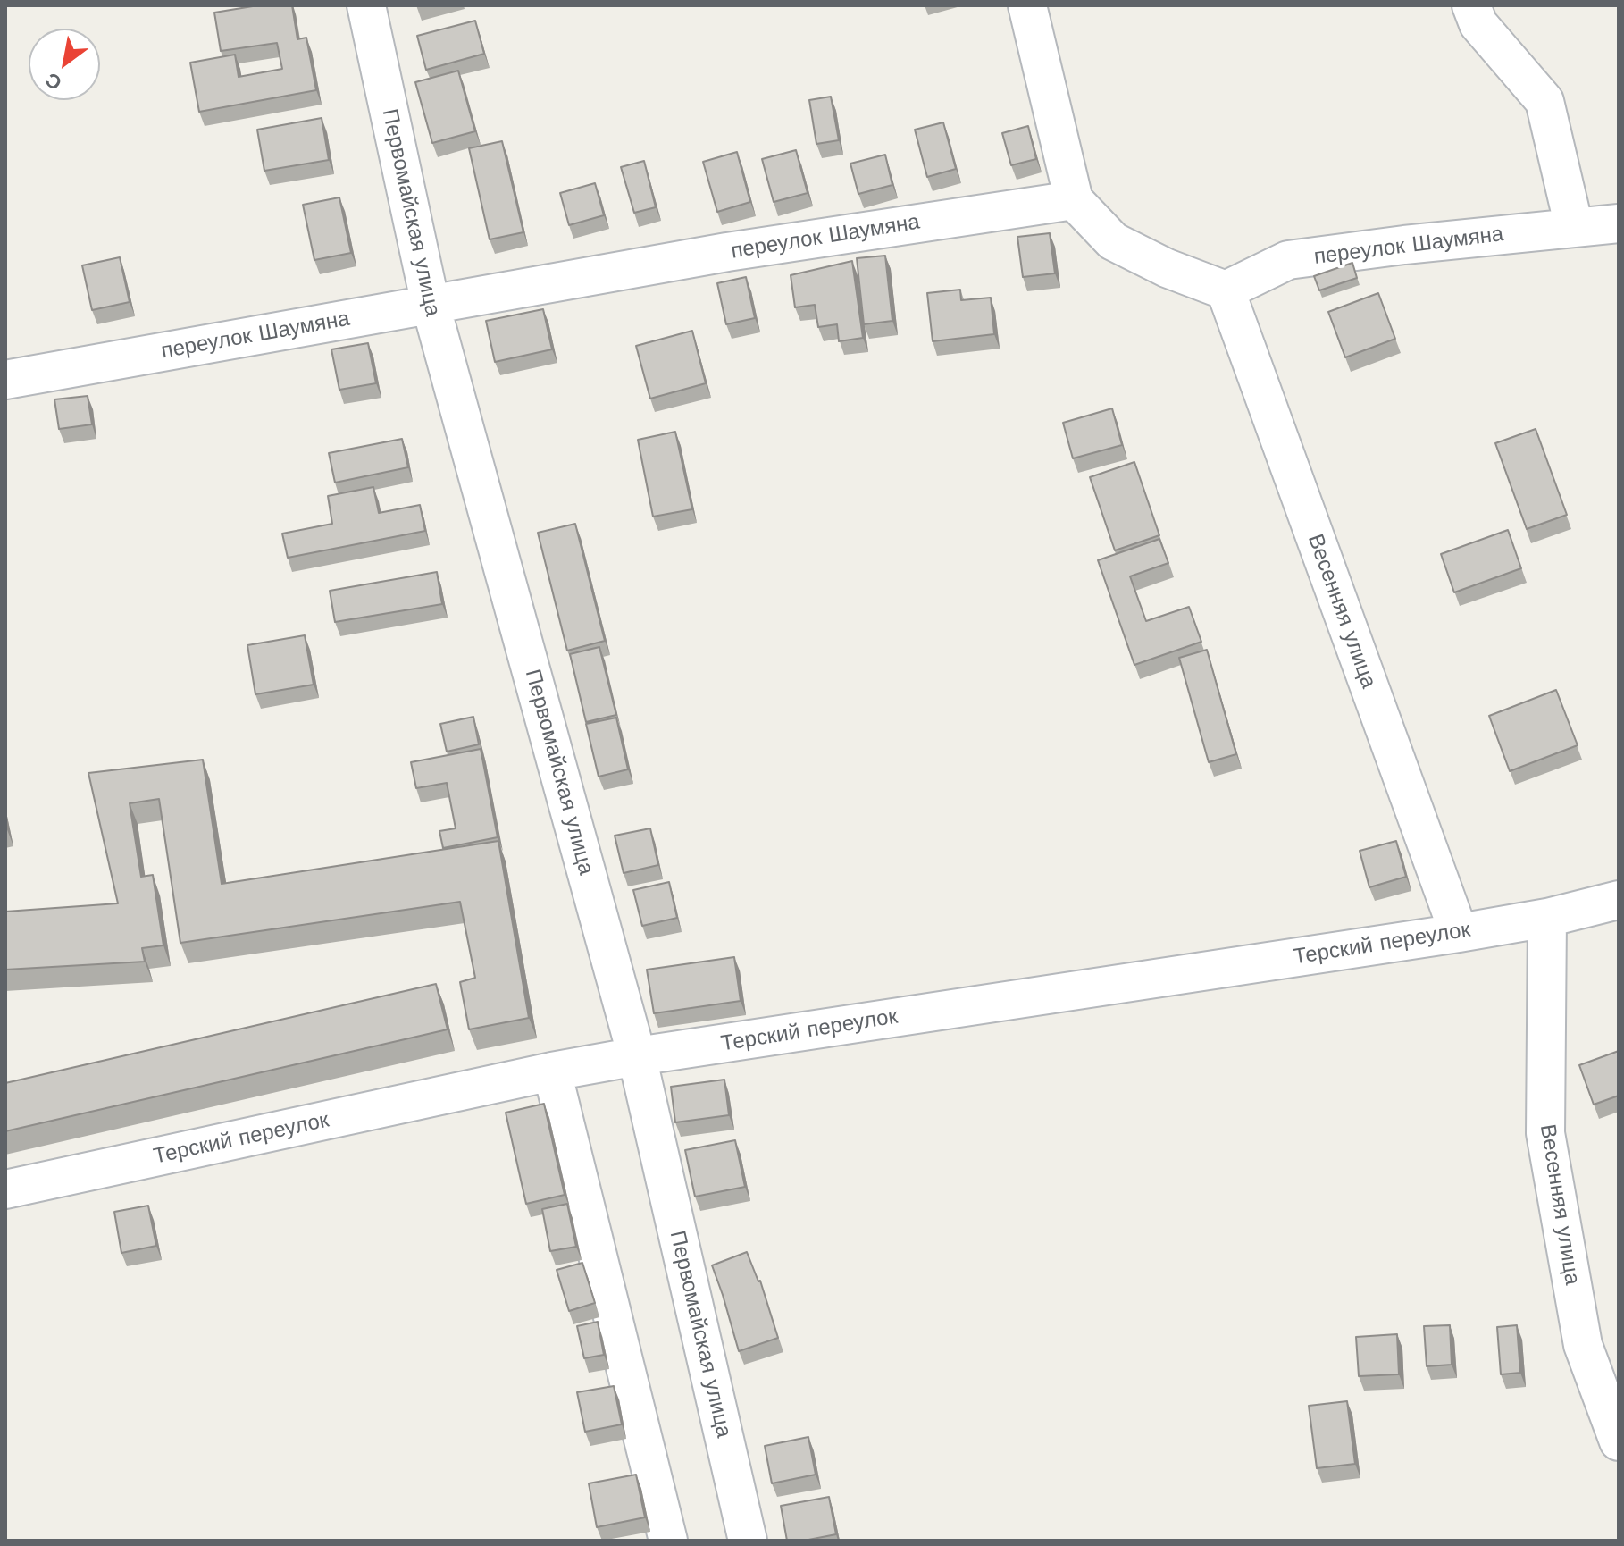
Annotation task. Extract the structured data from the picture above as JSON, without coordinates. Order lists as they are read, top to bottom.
{
  "streets": {
    "street": [
      "Первомайская улица",
      "переулок Шаумяна",
      "Весенняя улица",
      "Терский переулок"
    ]
  },
  "crossings": [
    ["Первомайская улица", "переулок Шаумяна"],
    ["Первомайская улица", "Терский переулок"],
    ["переулок Шаумяна", "Весенняя улица"],
    ["Весенняя улица", "Терский переулок"]
  ],
  "north": "bottom left"
}
